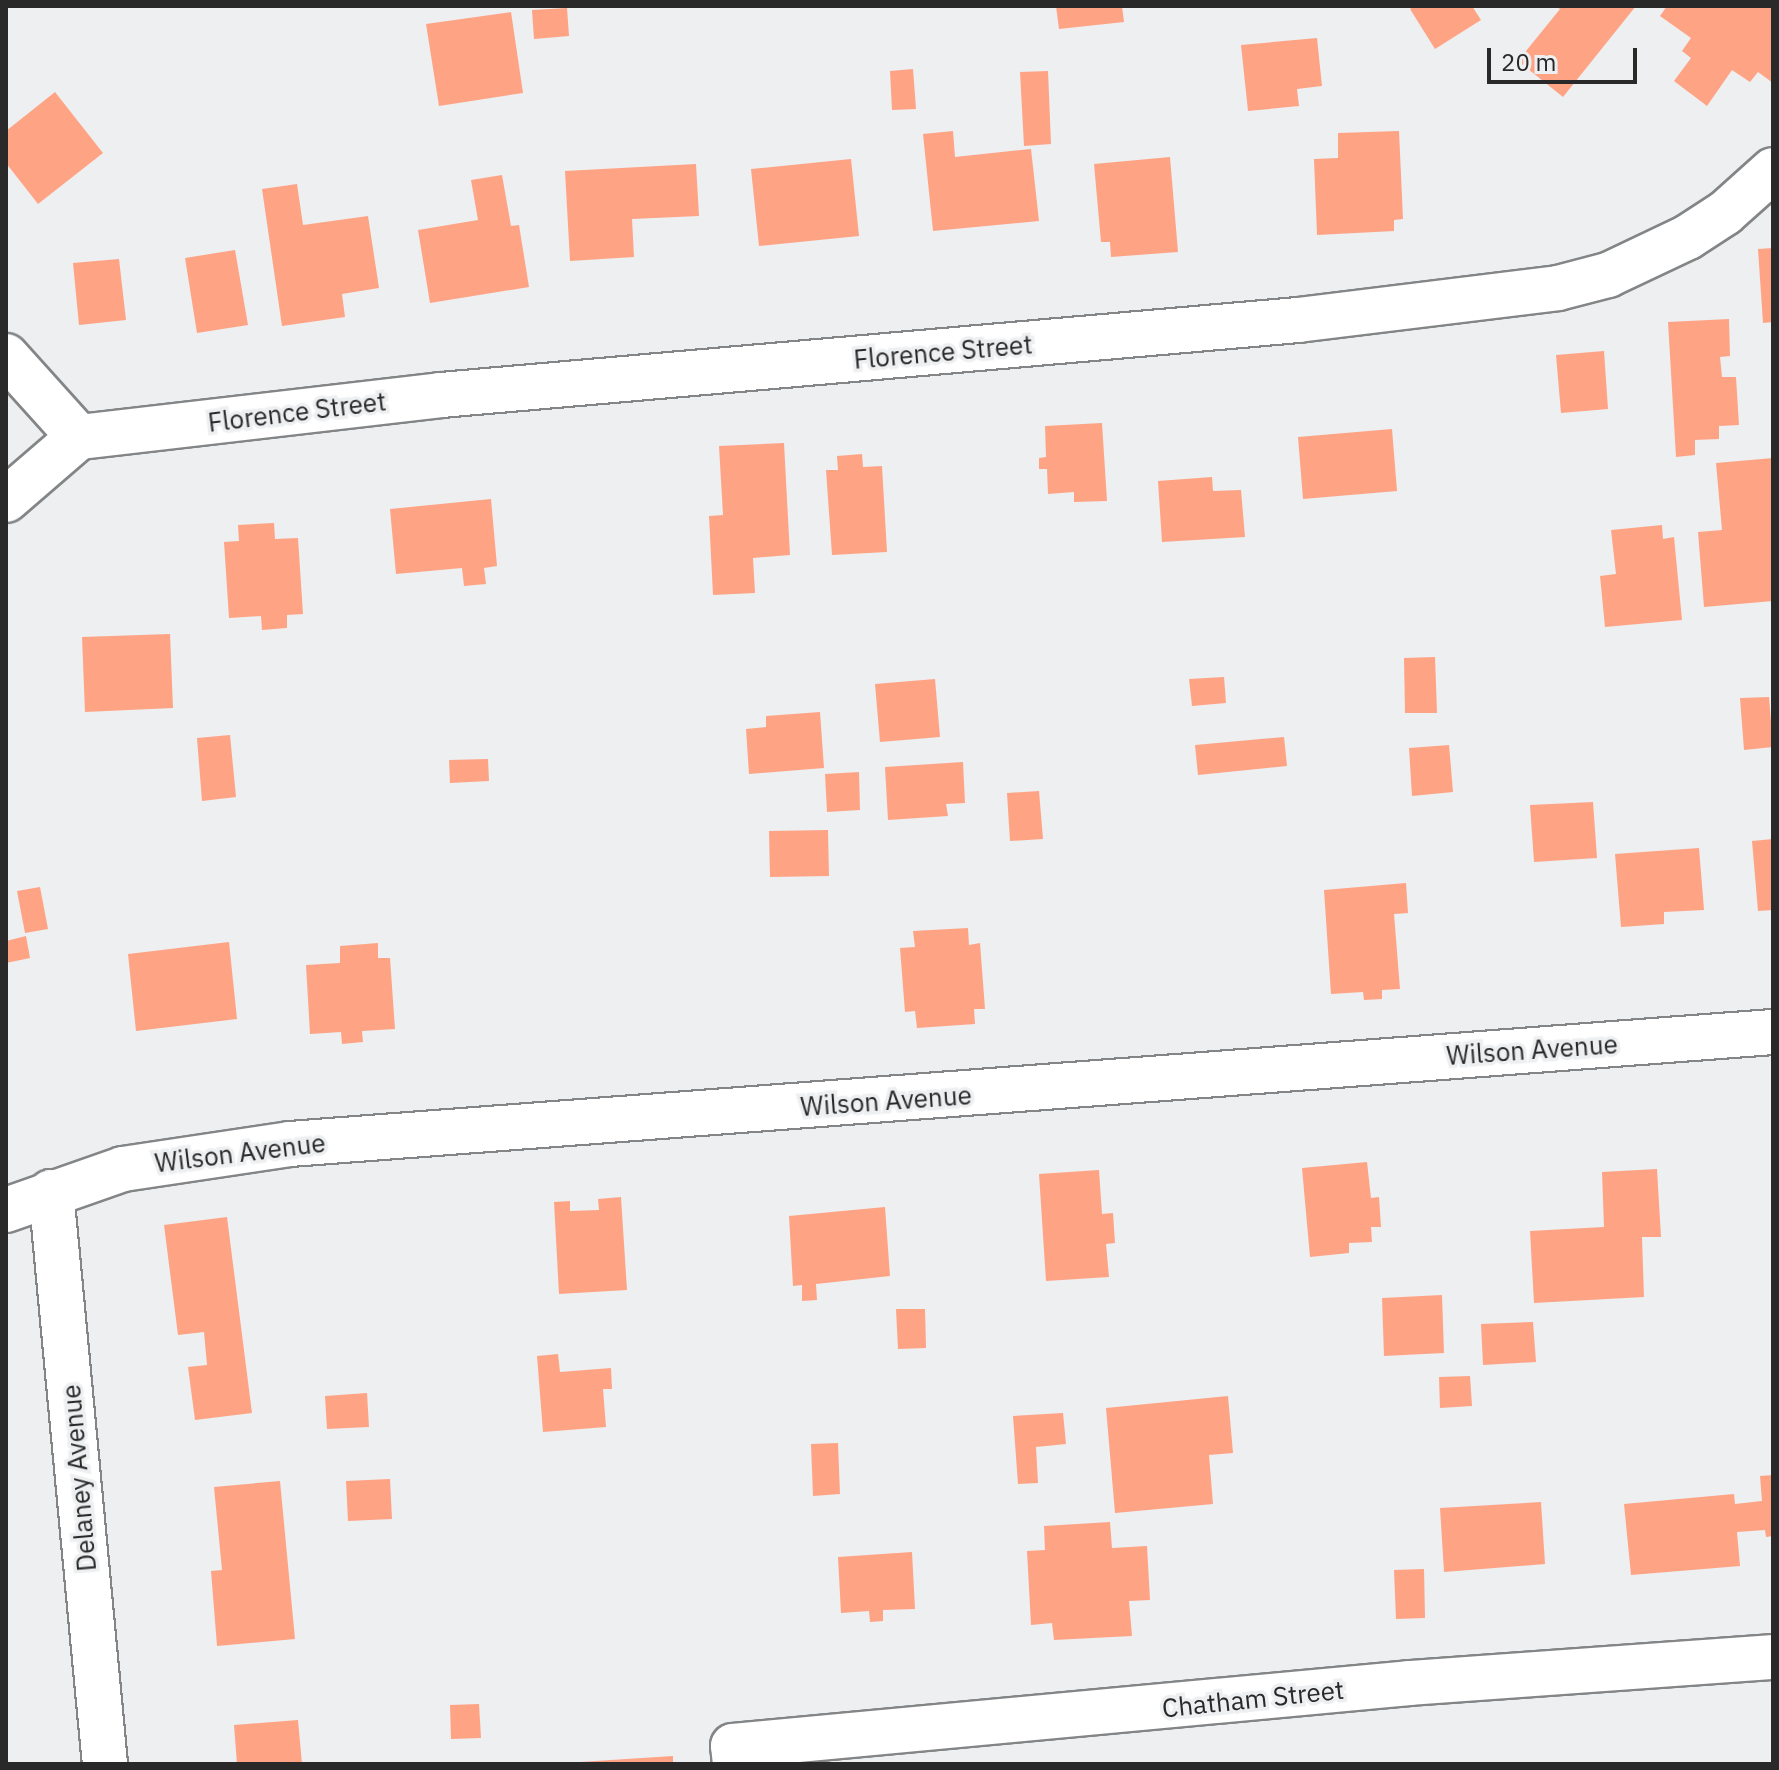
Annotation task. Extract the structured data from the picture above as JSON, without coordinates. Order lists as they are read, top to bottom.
{
  "streets": {
    "street": [
      "Florence Street",
      "Wilson Avenue",
      "Delaney Avenue",
      "Chatham Street"
    ]
  },
  "crossings": [
    ["Wilson Avenue", "Delaney Avenue"]
  ],
  "scale_bar": "20 m"
}
